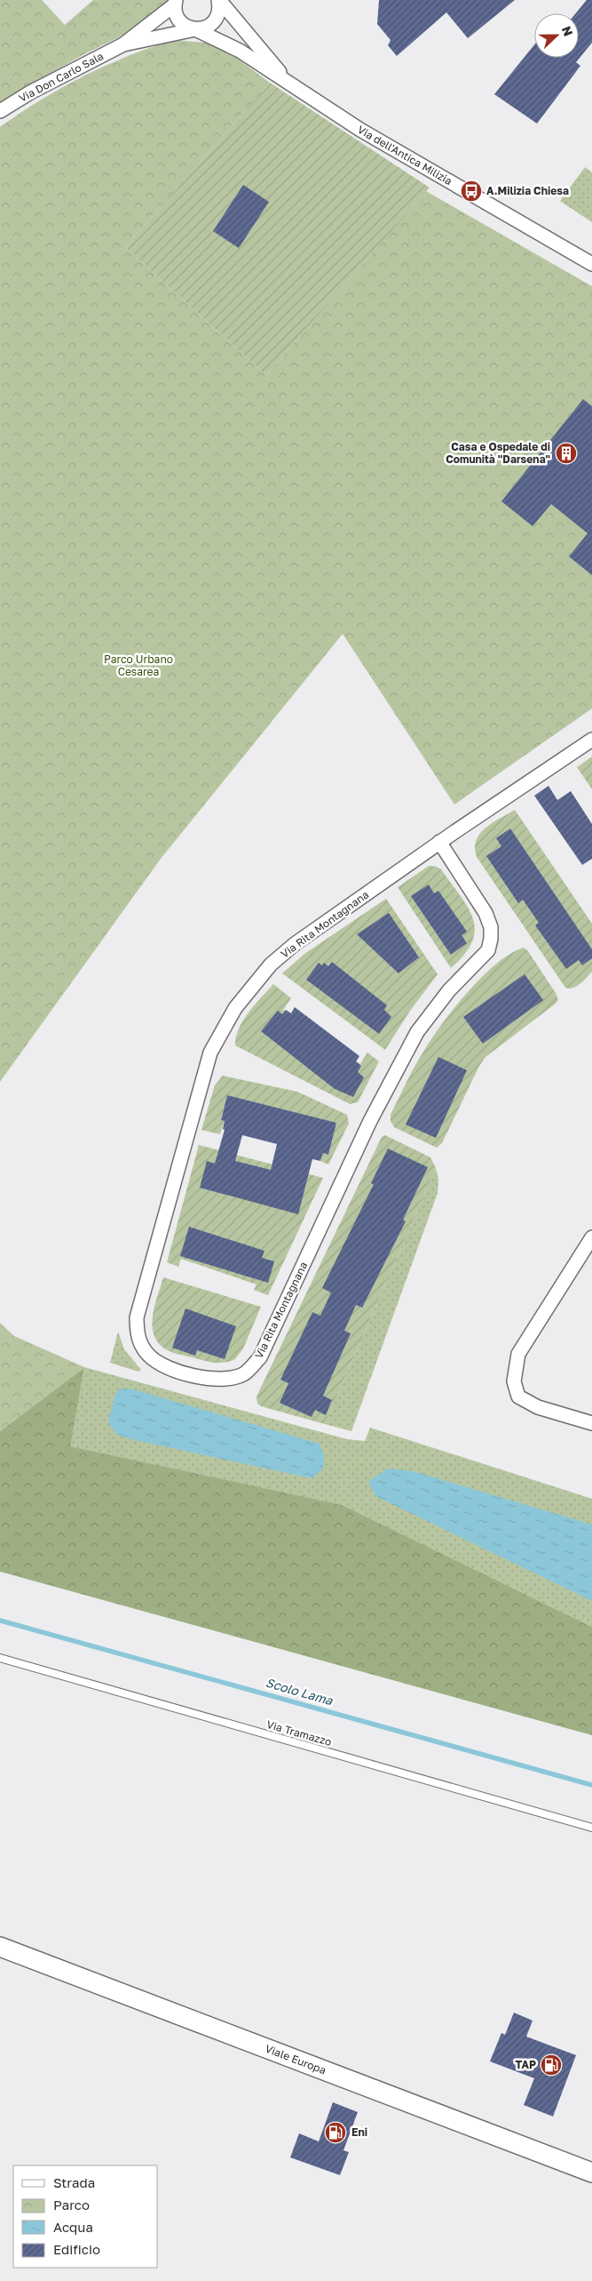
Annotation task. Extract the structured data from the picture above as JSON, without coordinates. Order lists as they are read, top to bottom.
{
  "streets": {
    "main road": ["Viale Europa"],
    "street": ["Via Don Carlo Sala", "Via dell'Antica Milizia", "Via Rita Montagnana"],
    "lane": ["Via Tramazzo"]
  },
  "crossings": [
    ["Via Don Carlo Sala", "Via dell'Antica Milizia"]
  ],
  "water": ["Scolo Lama"],
  "parks": ["Parco Urbano Cesarea"],
  "places": {
    "bus stop": ["A.Milizia Chiesa"],
    "building": ["Casa e Ospedale di Comunità \"Darsena\""],
    "fuel station": ["TAP", "Eni"]
  },
  "legend": [
    "Strada",
    "Parco",
    "Acqua",
    "Edificio"
  ],
  "north": "right"
}
